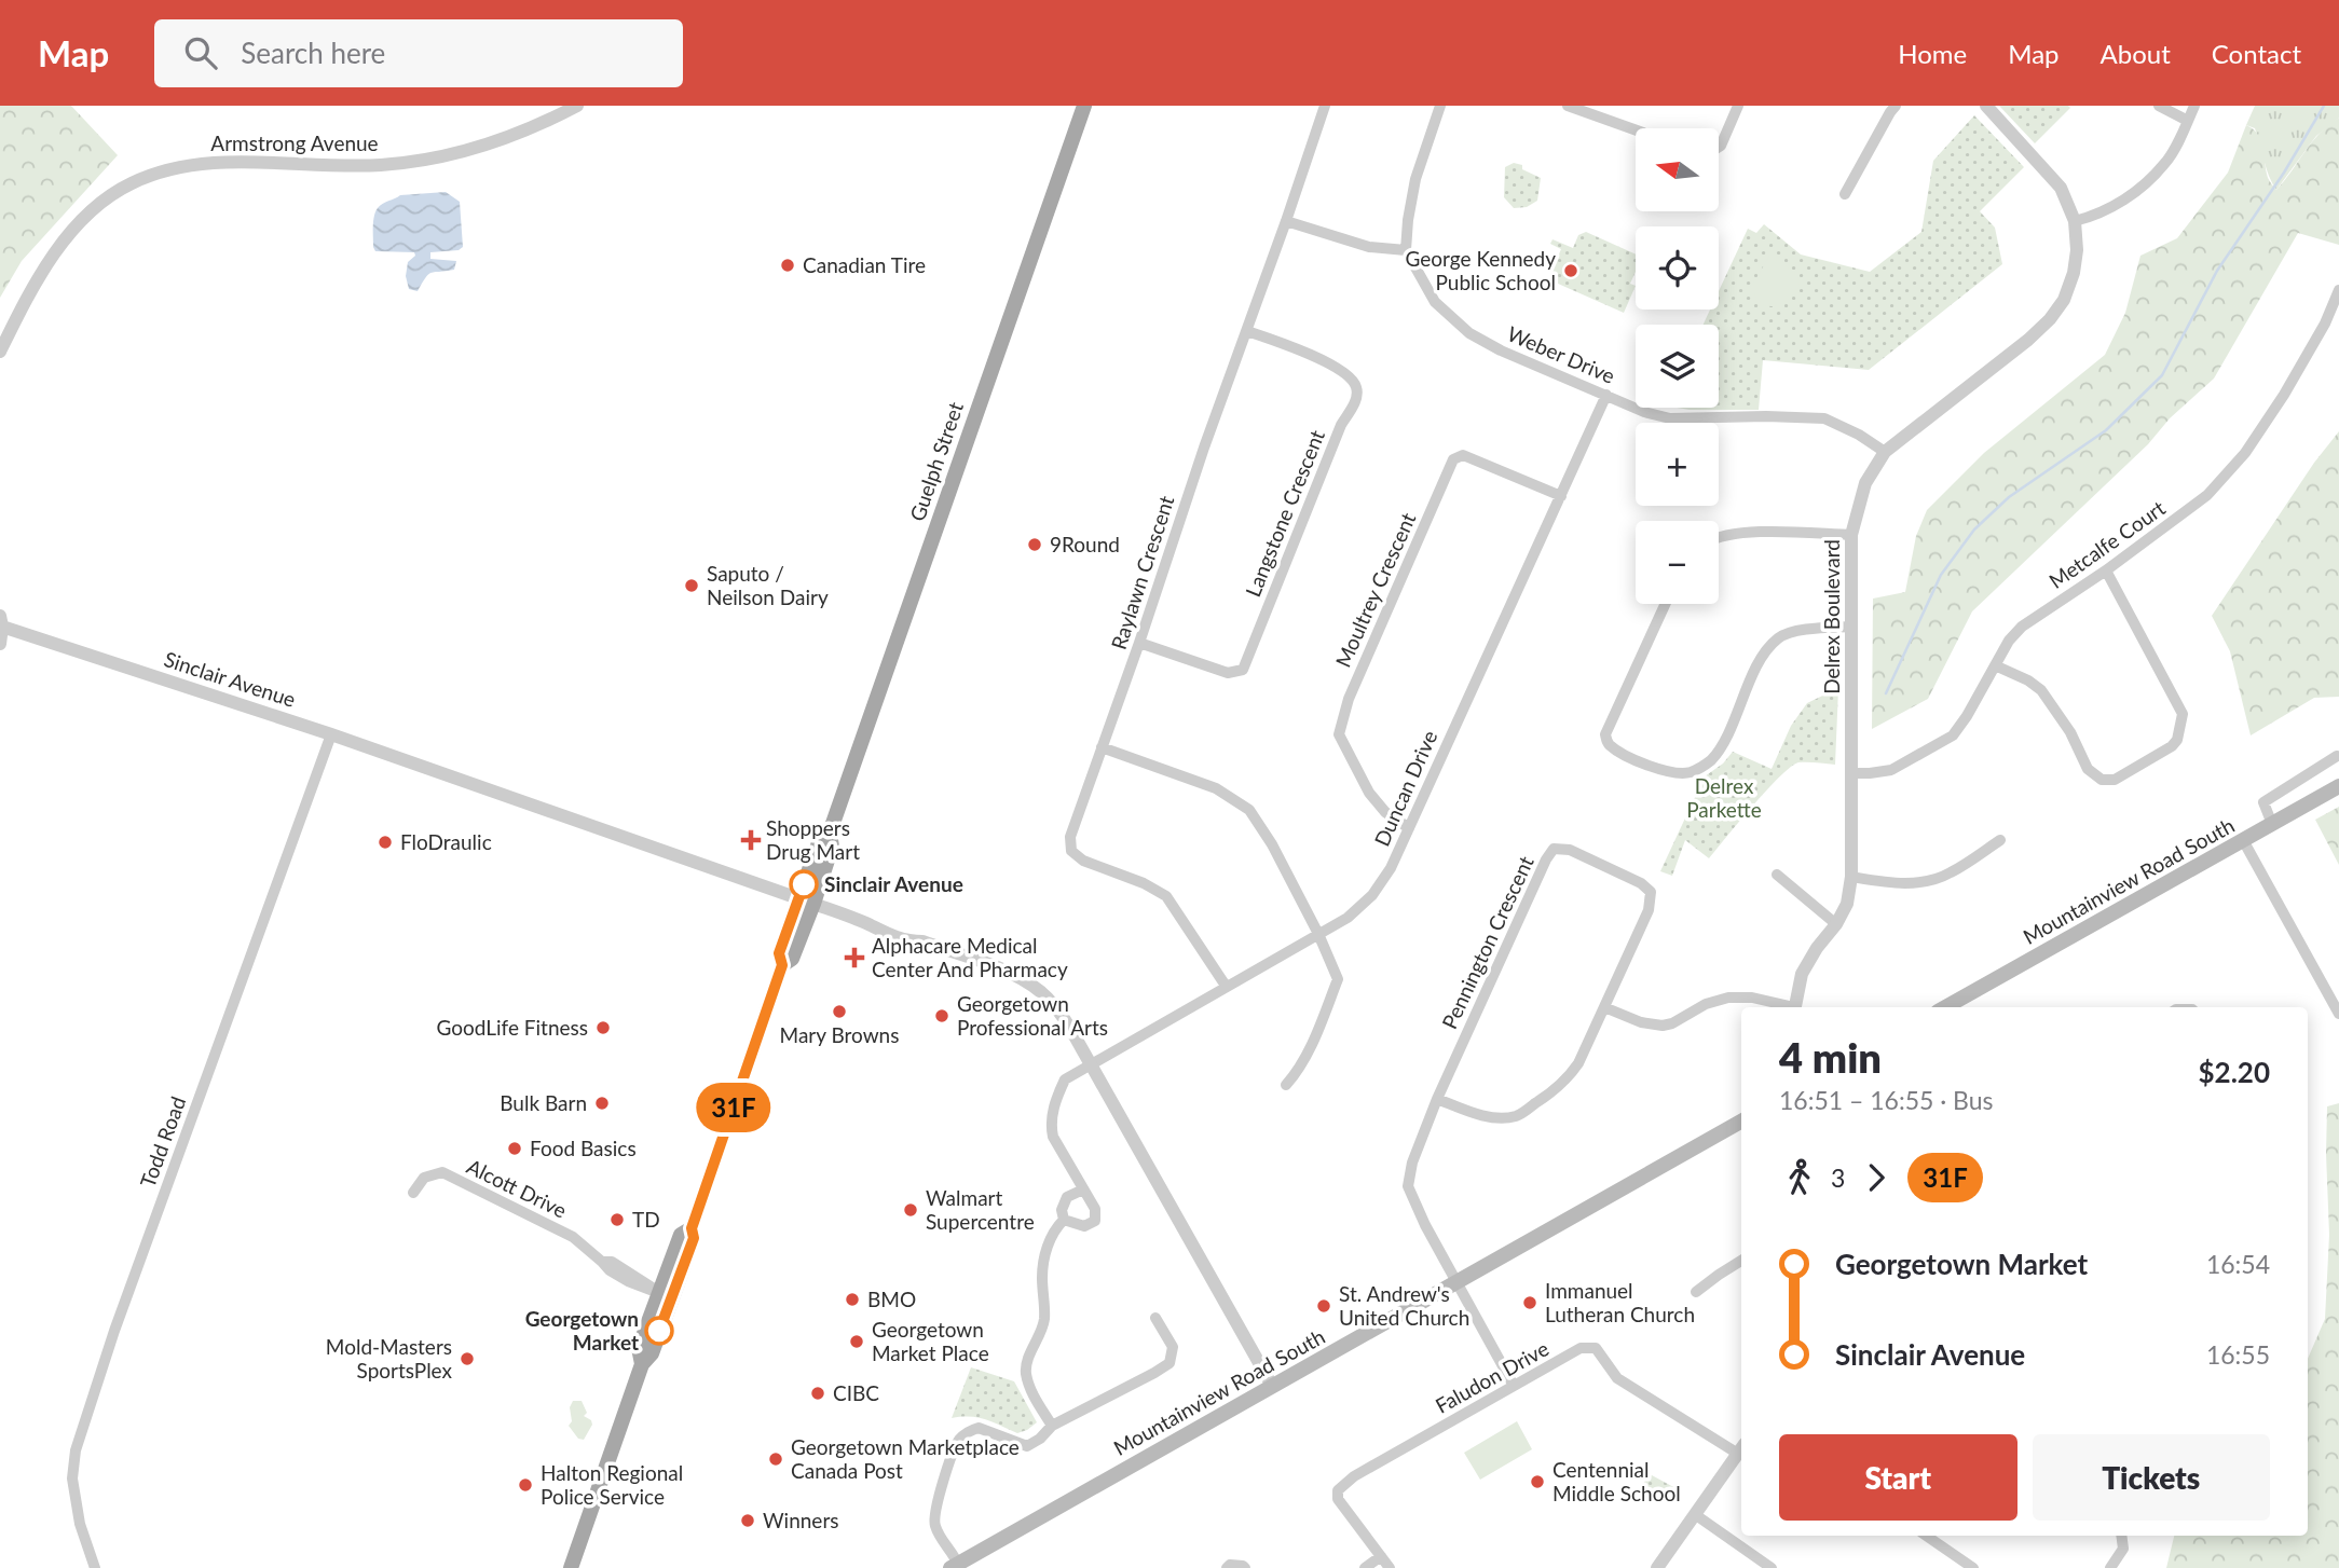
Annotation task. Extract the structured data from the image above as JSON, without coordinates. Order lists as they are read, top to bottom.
{
  "streets": {
    "main road": ["Guelph Street", "Mountainview Road South"],
    "street": [
      "Armstrong Avenue",
      "Weber Drive",
      "Langstone Crescent",
      "Metcalfe Court",
      "Raylawn Crescent",
      "Moultrey Crescent",
      "Delrex Boulevard",
      "Sinclair Avenue",
      "Duncan Drive",
      "Pennington Crescent",
      "Todd Road",
      "Alcott Drive",
      "Faludon Drive"
    ]
  },
  "crossings": [
    ["Weber Drive", "Delrex Boulevard"],
    ["Weber Drive", "Duncan Drive"],
    ["Guelph Street", "Sinclair Avenue"],
    ["Guelph Street", "Alcott Drive"],
    ["Langstone Crescent", "Raylawn Crescent"],
    ["Metcalfe Court", "Delrex Boulevard"],
    ["Raylawn Crescent", "Duncan Drive"],
    ["Moultrey Crescent", "Duncan Drive"],
    ["Sinclair Avenue", "Duncan Drive"],
    ["Sinclair Avenue", "Mountainview Road South"],
    ["Sinclair Avenue", "Todd Road"],
    ["Mountainview Road South", "Pennington Crescent"],
    ["Pennington Crescent", "Faludon Drive"]
  ],
  "parks": ["Delrex Parkette"],
  "places": {
    "other": [
      "Canadian Tire",
      "George Kennedy Public School",
      "9Round",
      "Saputo / Neilson Dairy",
      "FloDraulic",
      "Sinclair Avenue",
      "Mary Browns",
      "Georgetown Professional Arts",
      "GoodLife Fitness",
      "Bulk Barn",
      "Food Basics",
      "Walmart Supercentre",
      "TD",
      "BMO",
      "Immanuel Lutheran Church",
      "St. Andrew's United Church",
      "Georgetown Market",
      "Georgetown Market Place",
      "Mold-Masters SportsPlex",
      "CIBC",
      "Georgetown Marketplace Canada Post",
      "Centennial Middle School",
      "Halton Regional Police Service",
      "Winners"
    ],
    "health": ["Shoppers Drug Mart", "Alphacare Medical Center And Pharmacy"]
  },
  "lines": ["bus line 31F"],
  "north": "left",
  "page": {
    "header": "Map",
    "search": "Search here",
    "nav": [
      "Home",
      "Map",
      "About",
      "Contact"
    ],
    "on_map": "31F",
    "map_buttons": ["+", "−"],
    "heading": ["4 min", "16:51 – 16:55 · Bus", "$2.20"],
    "legs": ["3", "31F"],
    "list": [
      {
        "name": "Georgetown Market",
        "value": "16:54"
      },
      {
        "name": "Sinclair Avenue",
        "value": "16:55"
      }
    ],
    "buttons": ["Start", "Tickets"]
  }
}
